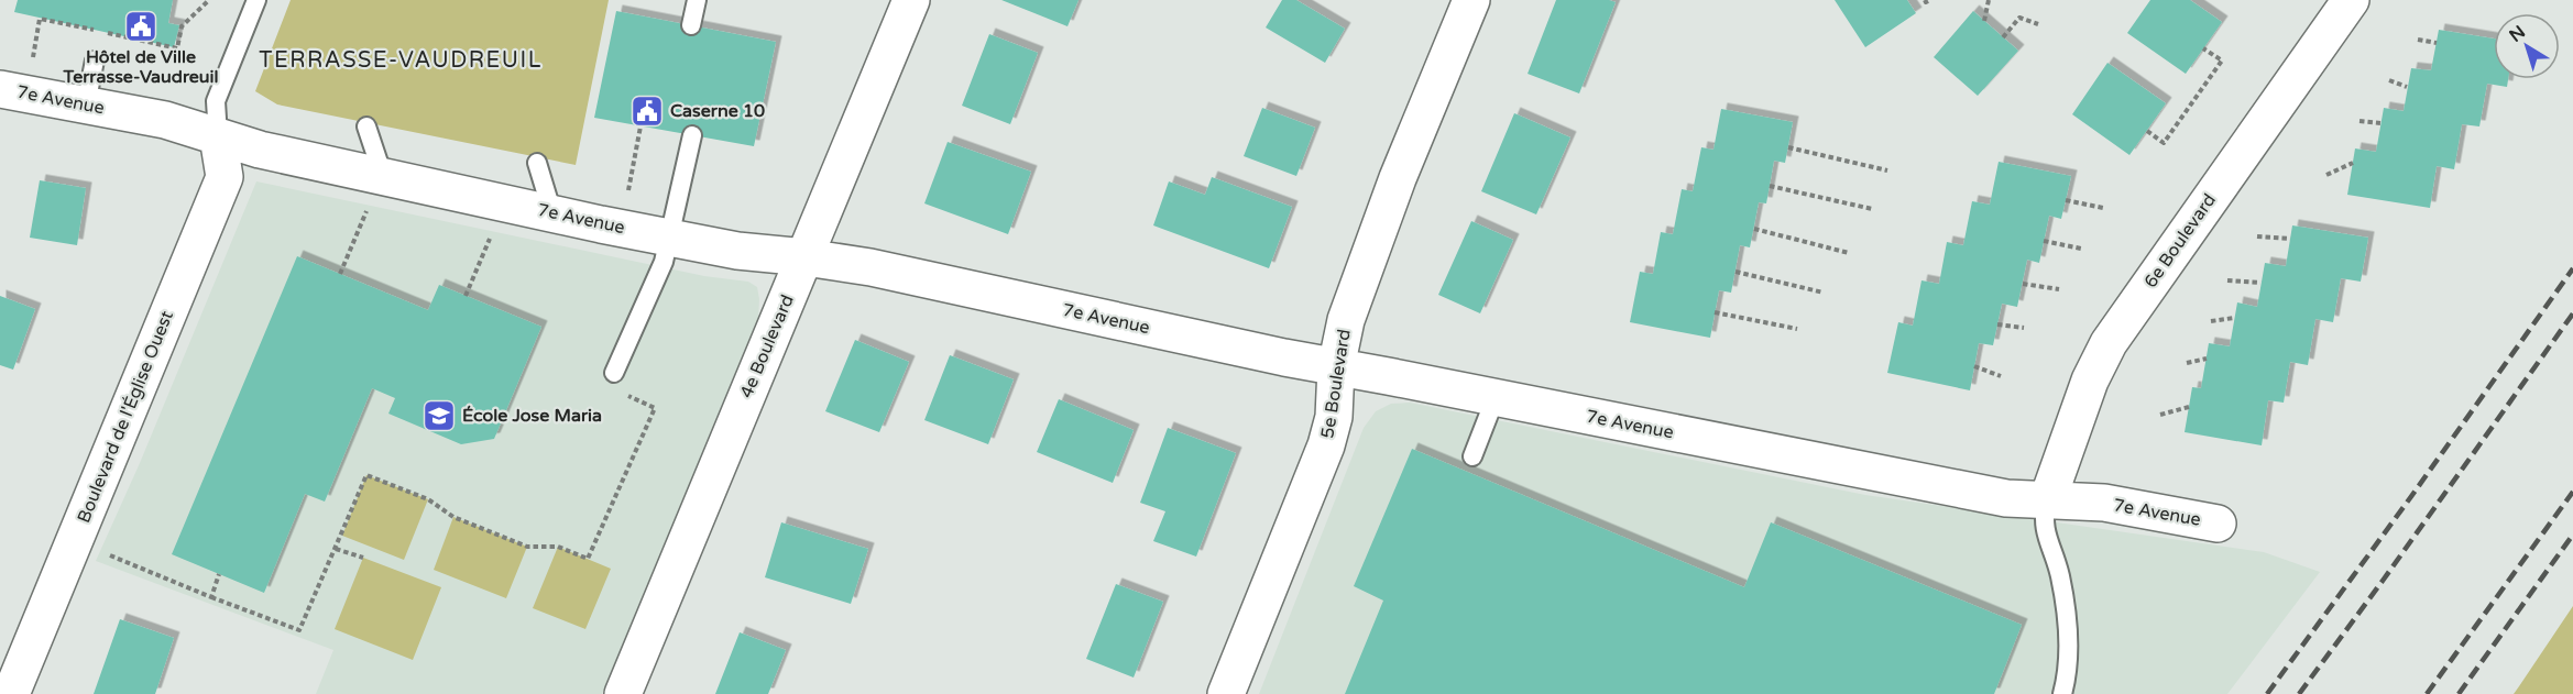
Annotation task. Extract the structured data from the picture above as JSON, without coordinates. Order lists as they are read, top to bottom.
{
  "streets": {
    "street": [
      "7e Avenue",
      "6e Boulevard",
      "4e Boulevard",
      "5e Boulevard",
      "Boulevard de l'Église Ouest"
    ]
  },
  "crossings": [
    ["7e Avenue", "6e Boulevard"],
    ["7e Avenue", "4e Boulevard"],
    ["7e Avenue", "5e Boulevard"],
    ["7e Avenue", "Boulevard de l'Église Ouest"]
  ],
  "districts": ["TERRASSE-VAUDREUIL"],
  "places": {
    "public building": ["Hôtel de Ville Terrasse-Vaudreuil", "Caserne 10"],
    "school or university": ["École Jose Maria"]
  },
  "north": "top left"
}
